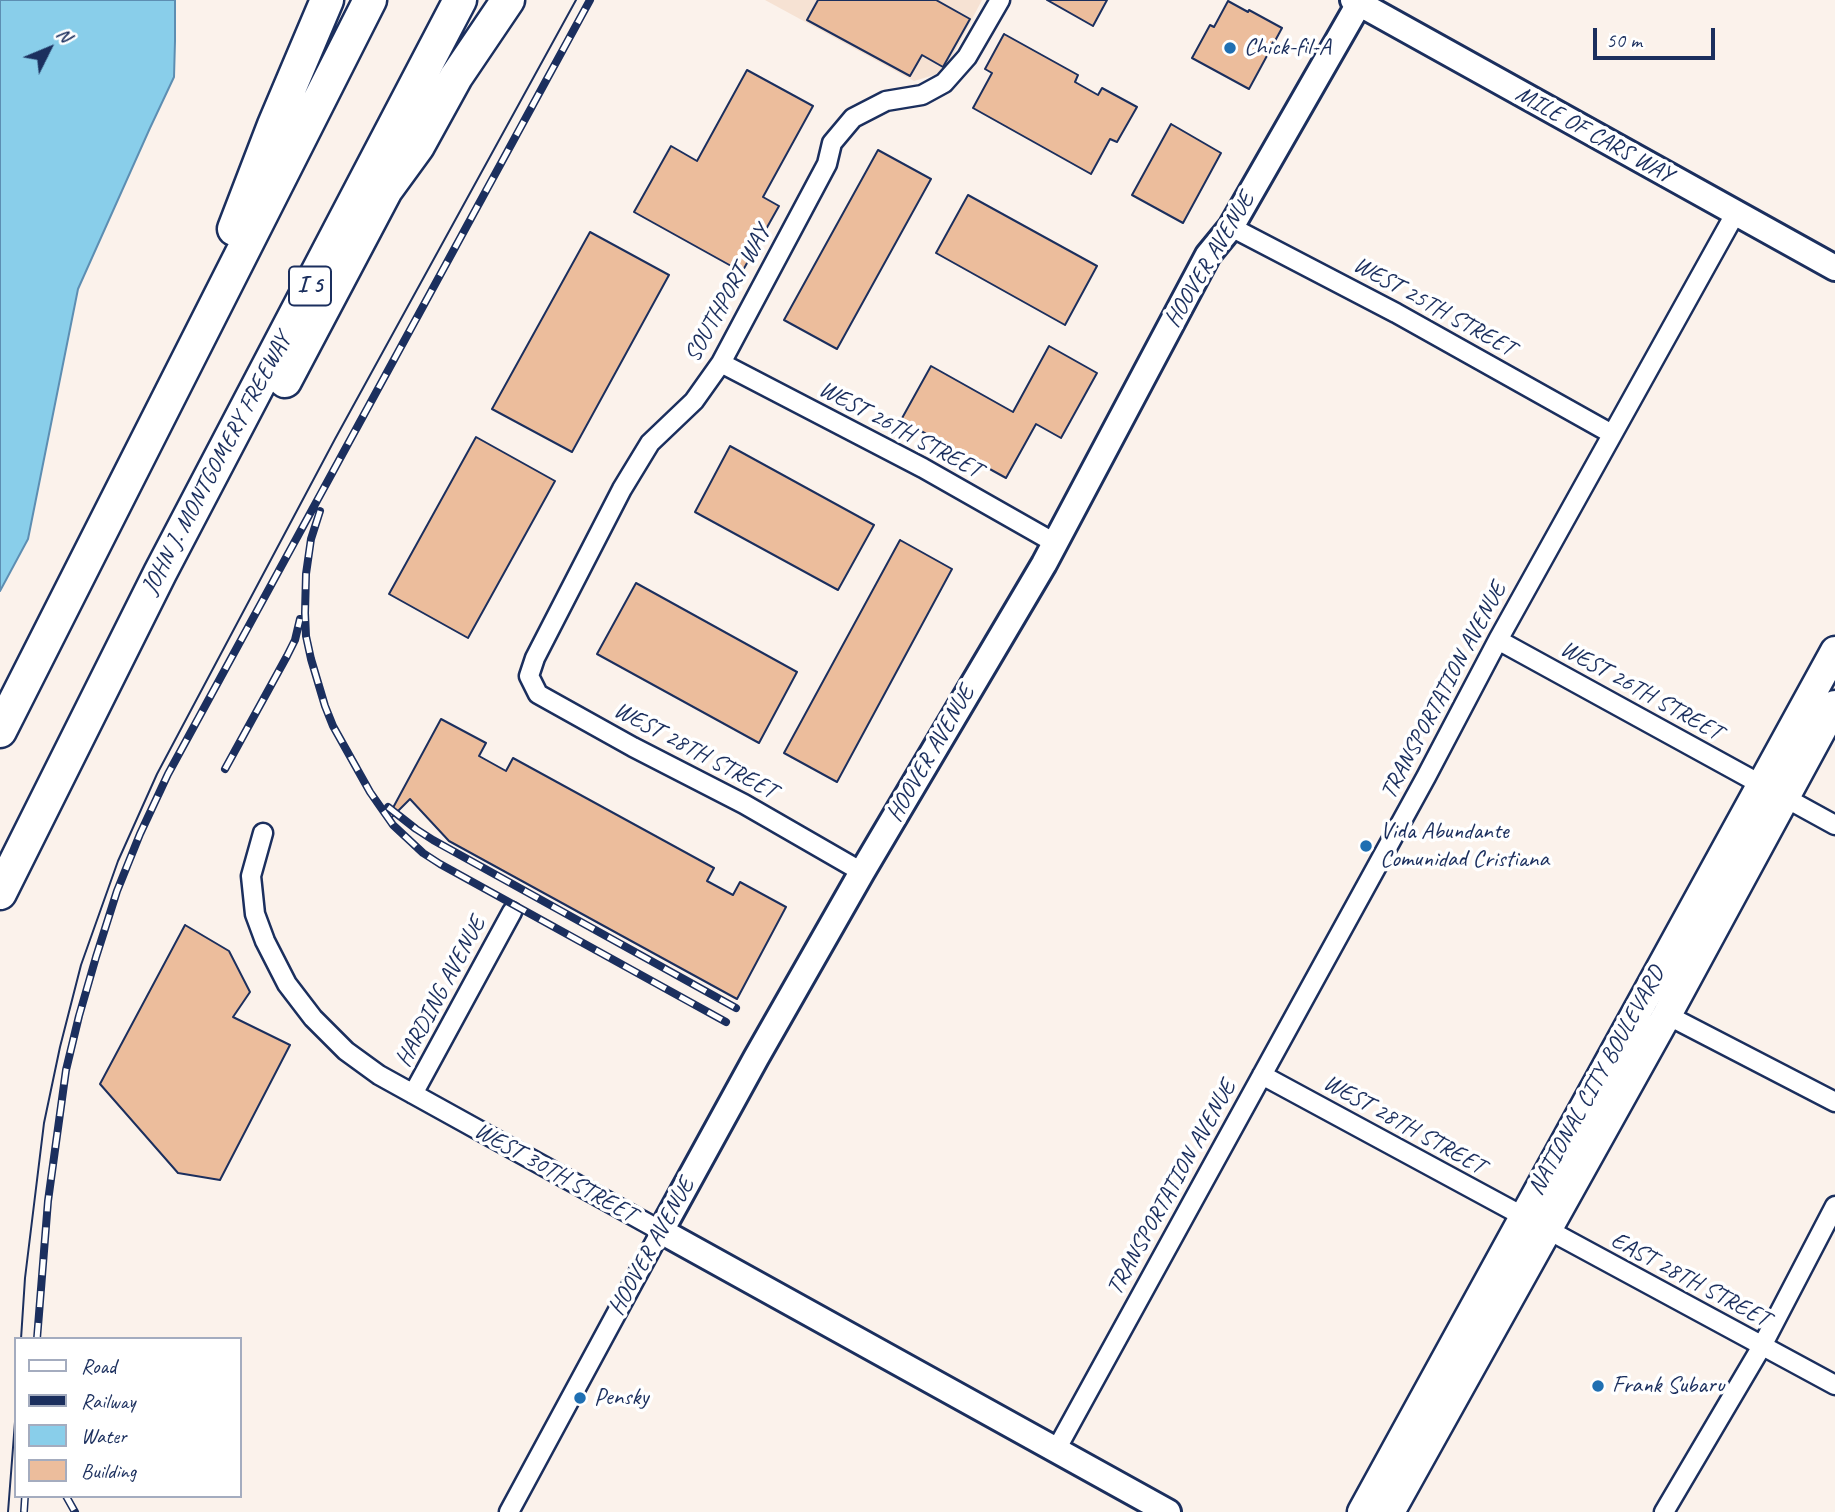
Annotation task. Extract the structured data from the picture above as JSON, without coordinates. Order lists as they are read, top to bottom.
{
  "streets": {
    "highway": ["I 5", "JOHN J. MONTGOMERY FREEWAY"],
    "main road": ["NATIONAL CITY BOULEVARD"],
    "street": [
      "MILE OF CARS WAY",
      "HOOVER AVENUE",
      "SOUTHPORT WAY",
      "WEST 25TH STREET",
      "WEST 26TH STREET",
      "TRANSPORTATION AVENUE",
      "WEST 28TH STREET",
      "HARDING AVENUE",
      "WEST 30TH STREET",
      "EAST 28TH STREET"
    ]
  },
  "crossings": [
    ["MILE OF CARS WAY", "HOOVER AVENUE"],
    ["MILE OF CARS WAY", "TRANSPORTATION AVENUE"],
    ["HOOVER AVENUE", "WEST 25TH STREET"],
    ["HOOVER AVENUE", "WEST 26TH STREET"],
    ["HOOVER AVENUE", "WEST 28TH STREET"],
    ["HOOVER AVENUE", "WEST 30TH STREET"],
    ["SOUTHPORT WAY", "WEST 26TH STREET"],
    ["SOUTHPORT WAY", "WEST 28TH STREET"],
    ["WEST 25TH STREET", "TRANSPORTATION AVENUE"],
    ["WEST 26TH STREET", "TRANSPORTATION AVENUE"],
    ["WEST 26TH STREET", "NATIONAL CITY BOULEVARD"],
    ["TRANSPORTATION AVENUE", "WEST 28TH STREET"],
    ["TRANSPORTATION AVENUE", "WEST 30TH STREET"],
    ["WEST 28TH STREET", "NATIONAL CITY BOULEVARD"],
    ["WEST 28TH STREET", "EAST 28TH STREET"],
    ["HARDING AVENUE", "WEST 30TH STREET"],
    ["NATIONAL CITY BOULEVARD", "EAST 28TH STREET"]
  ],
  "places": [
    "Chick-fil-A",
    "Vida Abundante Comunidad Cristiana",
    "Frank Subaru",
    "Pensky"
  ],
  "legend": [
    "Road",
    "Railway",
    "Water",
    "Building"
  ],
  "scale_bar": "50 m",
  "north": "top right"
}
